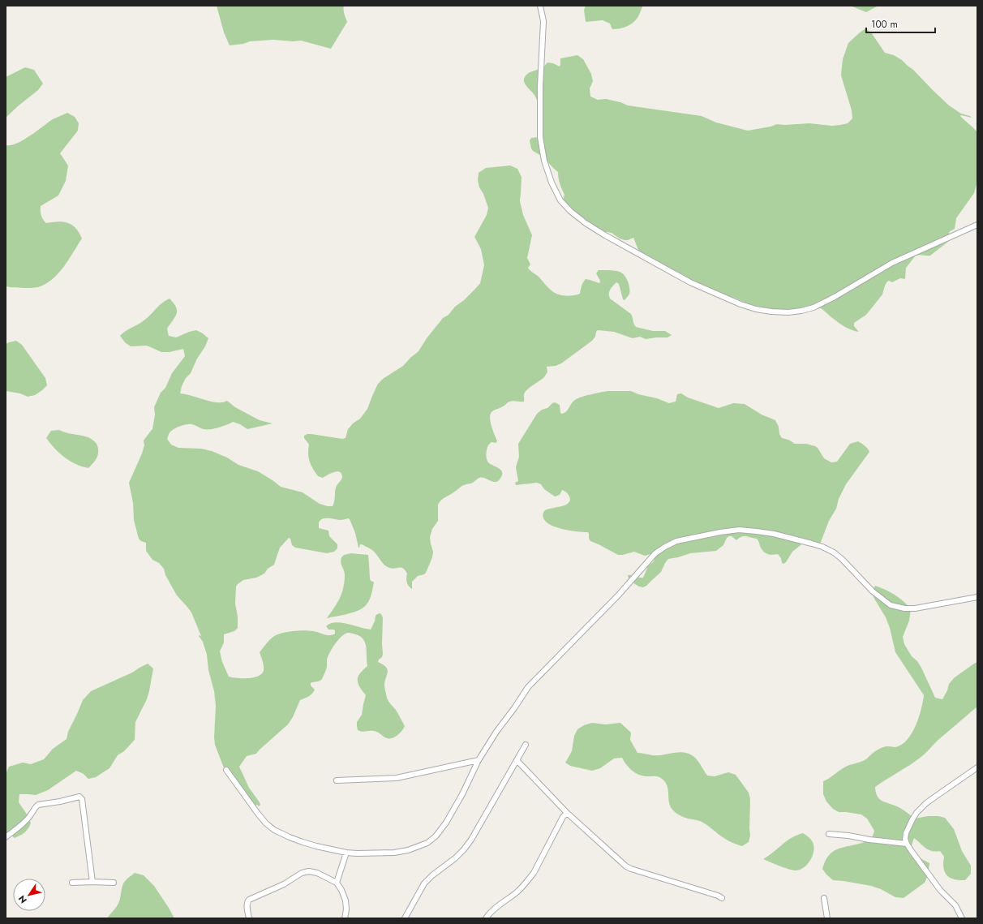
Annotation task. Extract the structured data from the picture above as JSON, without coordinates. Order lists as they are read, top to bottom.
{
  "scale_bar": "100 m",
  "north": "bottom left"
}
